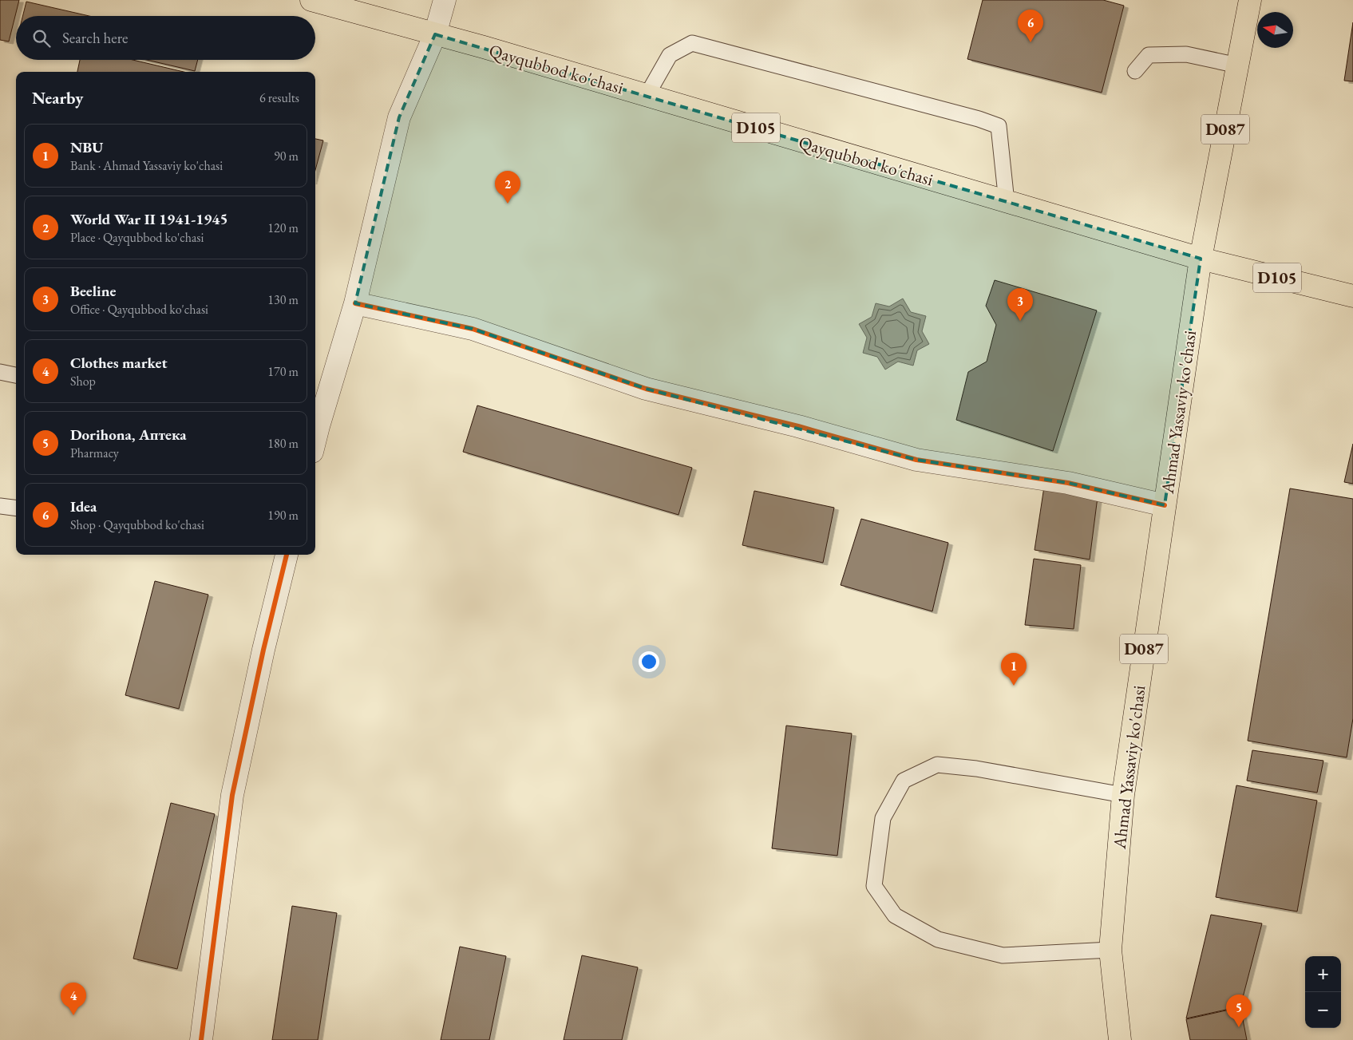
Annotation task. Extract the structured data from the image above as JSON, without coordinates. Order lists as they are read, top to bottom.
{
  "streets": {
    "main road": [
      "Qayqubbod ko'chasi",
      "D105",
      "D087",
      "Ahmad Yassaviy ko'chasi"
    ]
  },
  "crossings": [
    ["Qayqubbod ko'chasi", "Ahmad Yassaviy ko'chasi"]
  ],
  "north": "left",
  "page": {
    "pins": [
      "6",
      "2",
      "3",
      "1",
      "4",
      "5"
    ],
    "search": "Search here",
    "heading": ["Nearby", "6 results"],
    "list": [
      {
        "mark": "1",
        "name": "NBU",
        "note": "Bank · Ahmad Yassaviy ko'chasi",
        "value": "90 m"
      },
      {
        "mark": "2",
        "name": "World War II 1941-1945",
        "note": "Place · Qayqubbod ko'chasi",
        "value": "120 m"
      },
      {
        "mark": "3",
        "name": "Beeline",
        "note": "Office · Qayqubbod ko'chasi",
        "value": "130 m"
      },
      {
        "mark": "4",
        "name": "Clothes market",
        "note": "Shop",
        "value": "170 m"
      },
      {
        "mark": "5",
        "name": "Dorihona, Аптека",
        "note": "Pharmacy",
        "value": "180 m"
      },
      {
        "mark": "6",
        "name": "Idea",
        "note": "Shop · Qayqubbod ko'chasi",
        "value": "190 m"
      }
    ],
    "map_buttons": ["+", "−"]
  }
}
